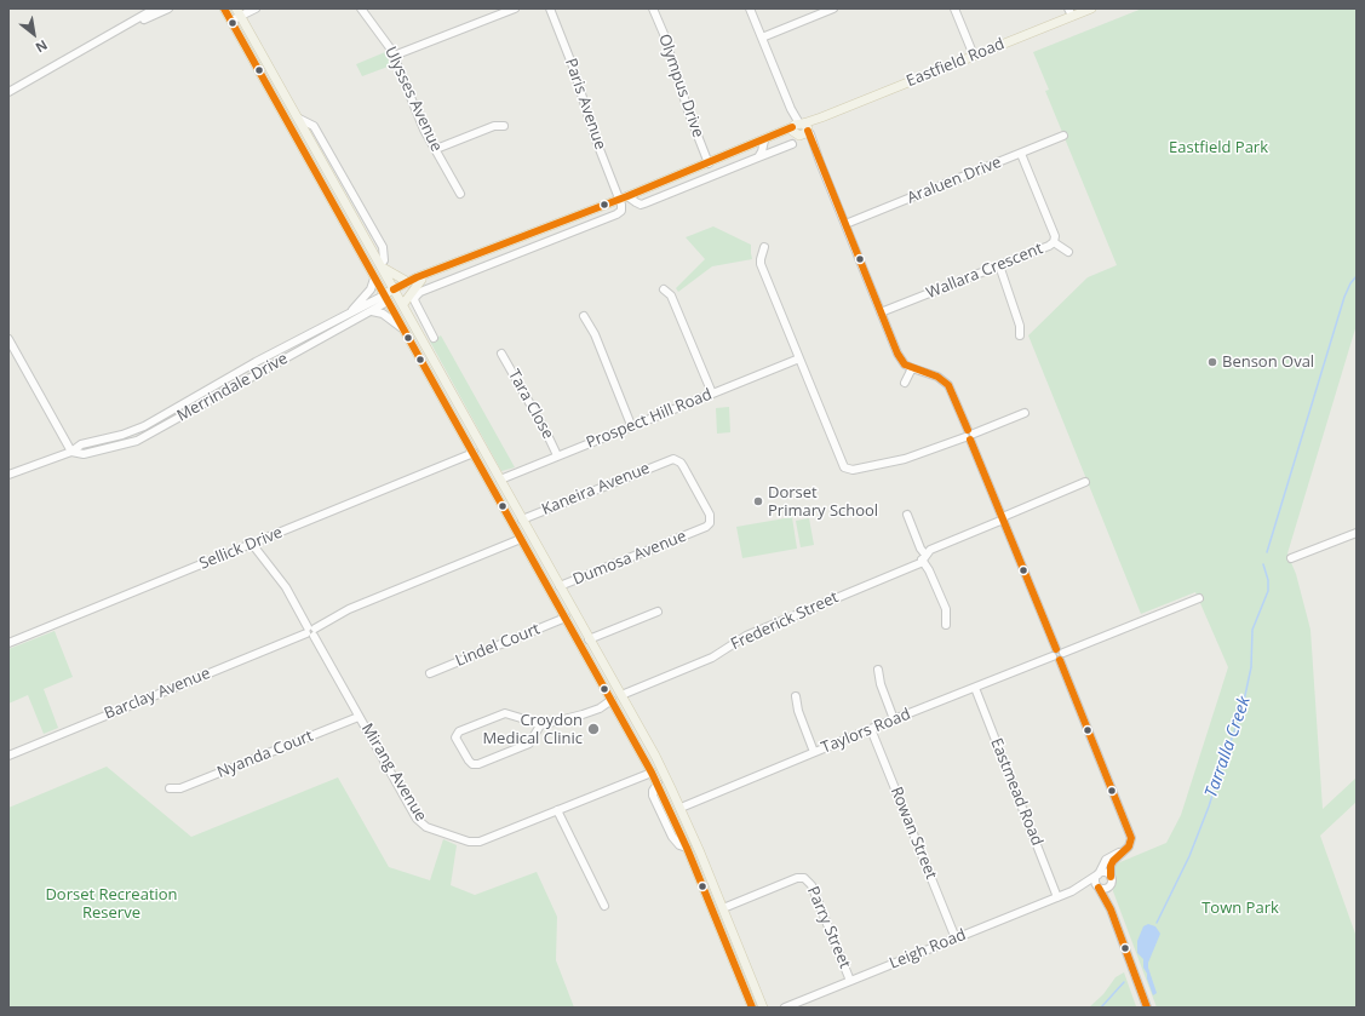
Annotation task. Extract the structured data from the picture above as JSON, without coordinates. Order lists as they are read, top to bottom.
{
  "streets": {
    "main road": ["Eastfield Road"],
    "street": [
      "Olympus Drive",
      "Ulysses Avenue",
      "Paris Avenue",
      "Araluen Drive",
      "Wallara Crescent",
      "Merrindale Drive",
      "Tara Close",
      "Prospect Hill Road",
      "Kaneira Avenue",
      "Sellick Drive",
      "Dumosa Avenue",
      "Frederick Street",
      "Lindel Court",
      "Barclay Avenue",
      "Taylors Road",
      "Nyanda Court",
      "Mirang Avenue",
      "Eastmead Road",
      "Rowan Street",
      "Parry Street",
      "Leigh Road"
    ]
  },
  "crossings": [
    ["Eastfield Road", "Olympus Drive"],
    ["Eastfield Road", "Paris Avenue"],
    ["Eastfield Road", "Merrindale Drive"],
    ["Araluen Drive", "Wallara Crescent"],
    ["Tara Close", "Prospect Hill Road"],
    ["Kaneira Avenue", "Dumosa Avenue"],
    ["Sellick Drive", "Mirang Avenue"],
    ["Barclay Avenue", "Mirang Avenue"],
    ["Taylors Road", "Eastmead Road"],
    ["Taylors Road", "Rowan Street"],
    ["Nyanda Court", "Mirang Avenue"],
    ["Eastmead Road", "Leigh Road"],
    ["Rowan Street", "Leigh Road"],
    ["Parry Street", "Leigh Road"]
  ],
  "water": ["Tarralla Creek"],
  "parks": ["Eastfield Park", "Dorset Recreation Reserve", "Town Park"],
  "places": ["Benson Oval", "Dorset Primary School", "Croydon Medical Clinic"],
  "north": "bottom right"
}
